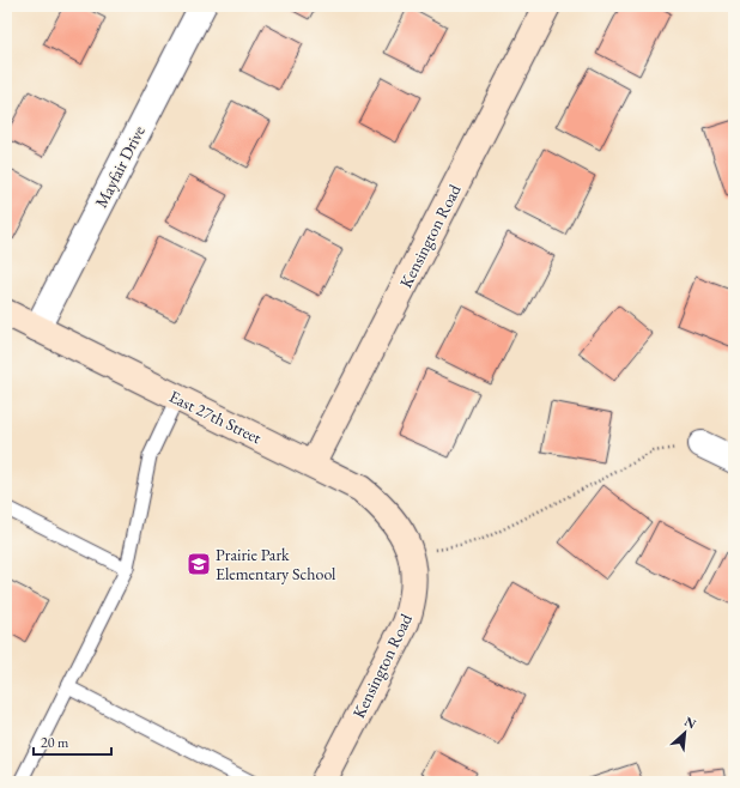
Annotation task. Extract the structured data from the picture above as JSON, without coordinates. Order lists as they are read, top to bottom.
{
  "streets": {
    "street": ["Mayfair Drive", "Kensington Road", "East 27th Street"]
  },
  "crossings": [
    ["Mayfair Drive", "East 27th Street"],
    ["Kensington Road", "East 27th Street"]
  ],
  "places": {
    "school or university": ["Prairie Park Elementary School"]
  },
  "scale_bar": "20 m",
  "north": "top right"
}
